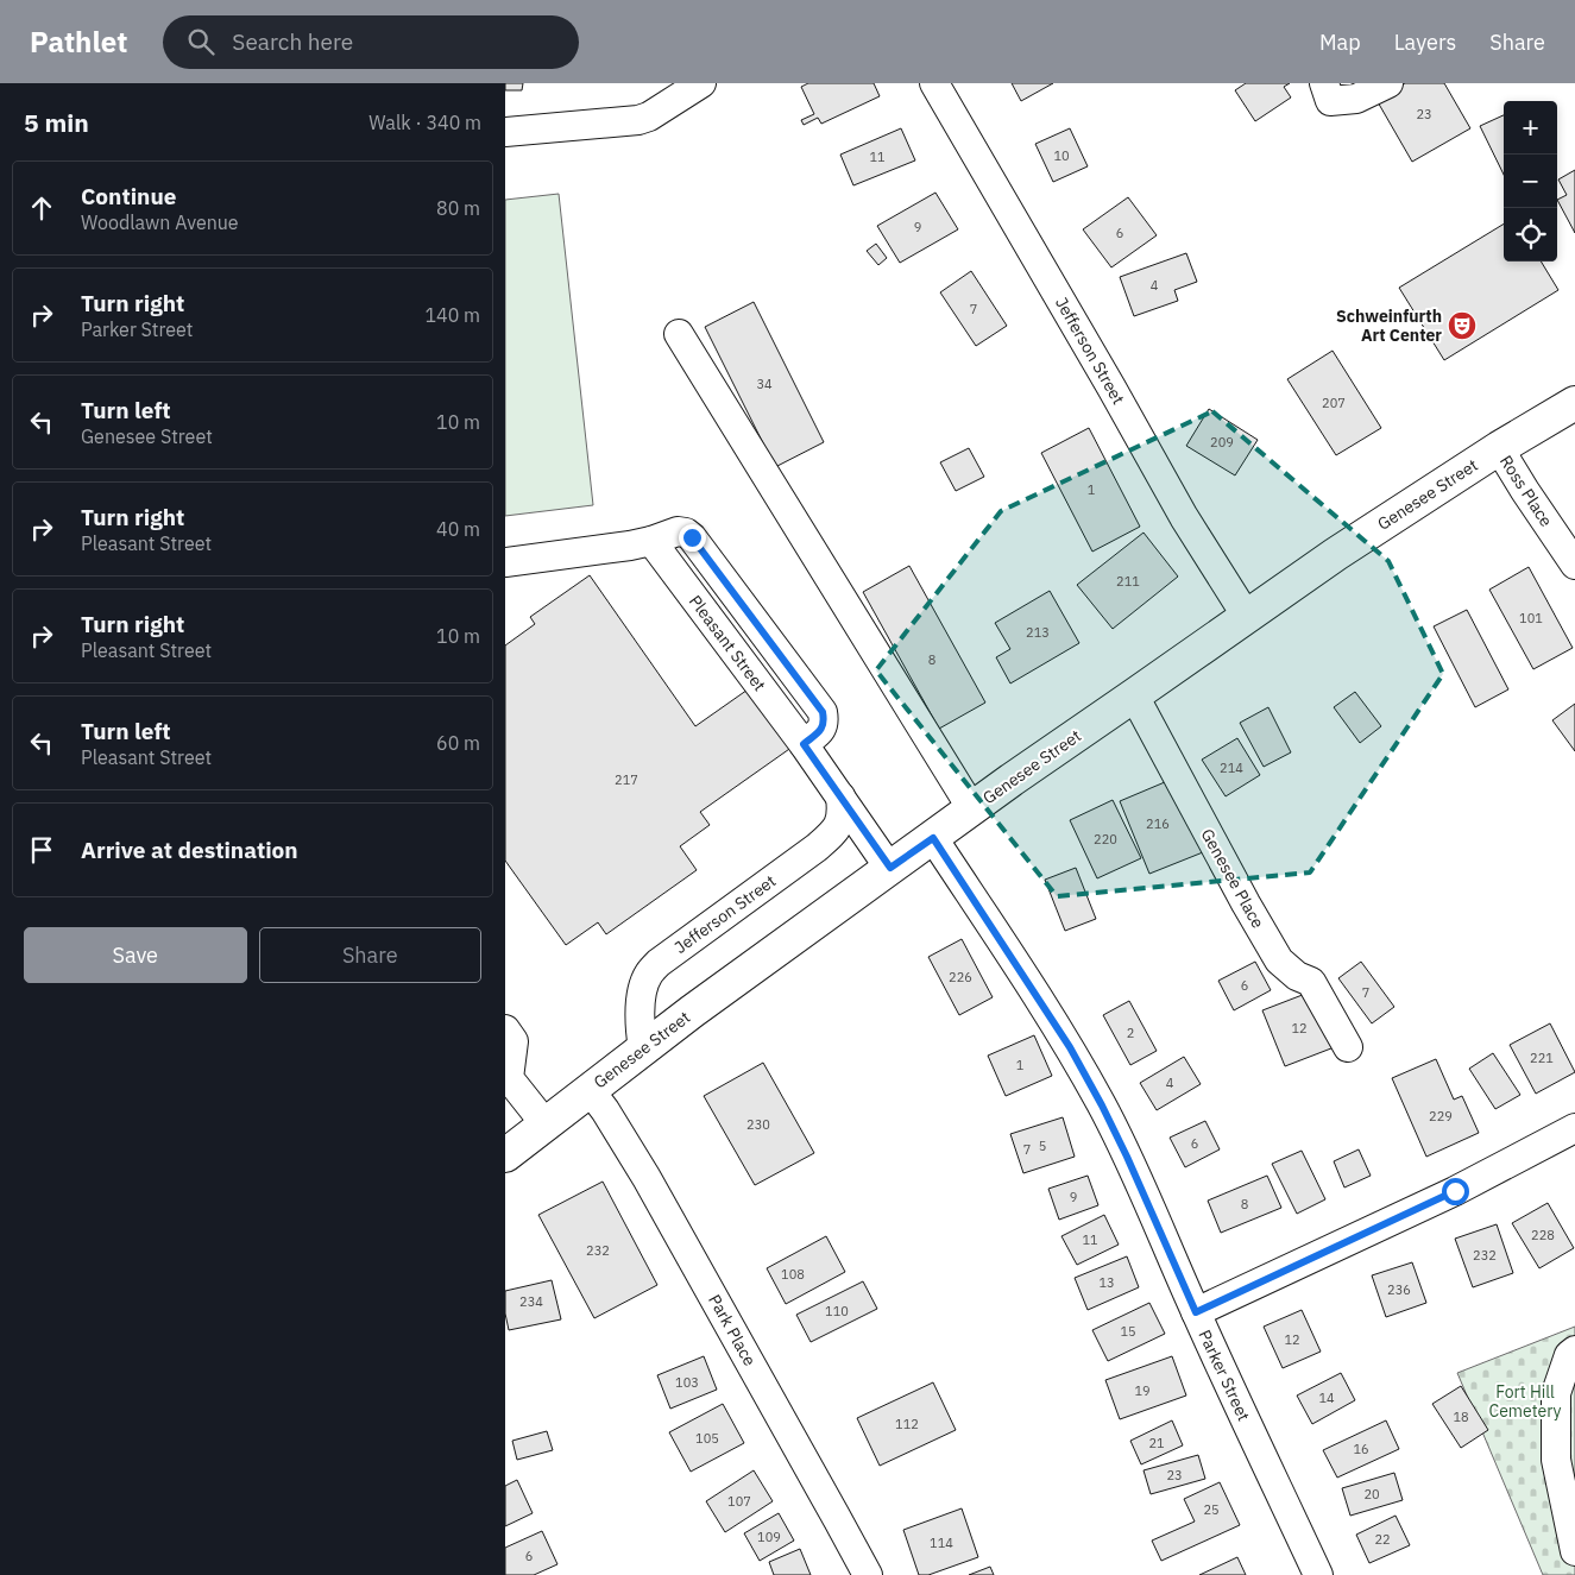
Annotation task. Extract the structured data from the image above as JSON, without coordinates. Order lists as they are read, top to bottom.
{
  "streets": {
    "main road": ["Genesee Street"],
    "street": [
      "Jefferson Street",
      "Ross Place",
      "Pleasant Street",
      "Genesee Place",
      "Park Place",
      "Parker Street"
    ]
  },
  "crossings": [
    ["Jefferson Street", "Genesee Street"],
    ["Jefferson Street", "Pleasant Street"],
    ["Ross Place", "Genesee Street"],
    ["Genesee Street", "Pleasant Street"],
    ["Genesee Street", "Genesee Place"],
    ["Genesee Street", "Park Place"],
    ["Genesee Street", "Parker Street"]
  ],
  "parks": ["Fort Hill Cemetery"],
  "places": {
    "theatre": ["Schweinfurth Art Center"]
  },
  "house_numbers": [
    "23",
    "10",
    "11",
    "9",
    "6",
    "4",
    "7",
    "34",
    "207",
    "209",
    "1",
    "211",
    "101",
    "213",
    "8",
    "214",
    "217",
    "216",
    "220",
    "226",
    "6",
    "7",
    "12",
    "2",
    "221",
    "1",
    "4",
    "229",
    "230",
    "6",
    "5",
    "7",
    "9",
    "8",
    "228",
    "11",
    "232",
    "232",
    "108",
    "13",
    "236",
    "234",
    "110",
    "15",
    "12",
    "103",
    "19",
    "14",
    "18",
    "112",
    "105",
    "21",
    "16",
    "23",
    "20",
    "107",
    "25",
    "109",
    "22",
    "114",
    "6"
  ],
  "page": {
    "header": "Pathlet",
    "search": "Search here",
    "nav": ["Map", "Layers", "Share"],
    "heading": ["5 min", "Walk · 340 m"],
    "map_buttons": ["+", "−"],
    "list": [
      ["Continue", "Woodlawn Avenue", "80 m"],
      ["Turn right", "Parker Street", "140 m"],
      ["Turn left", "Genesee Street", "10 m"],
      ["Turn right", "Pleasant Street", "40 m"],
      ["Turn right", "Pleasant Street", "10 m"],
      ["Turn left", "Pleasant Street", "60 m"],
      "Arrive at destination"
    ],
    "buttons": ["Save", "Share"]
  }
}
